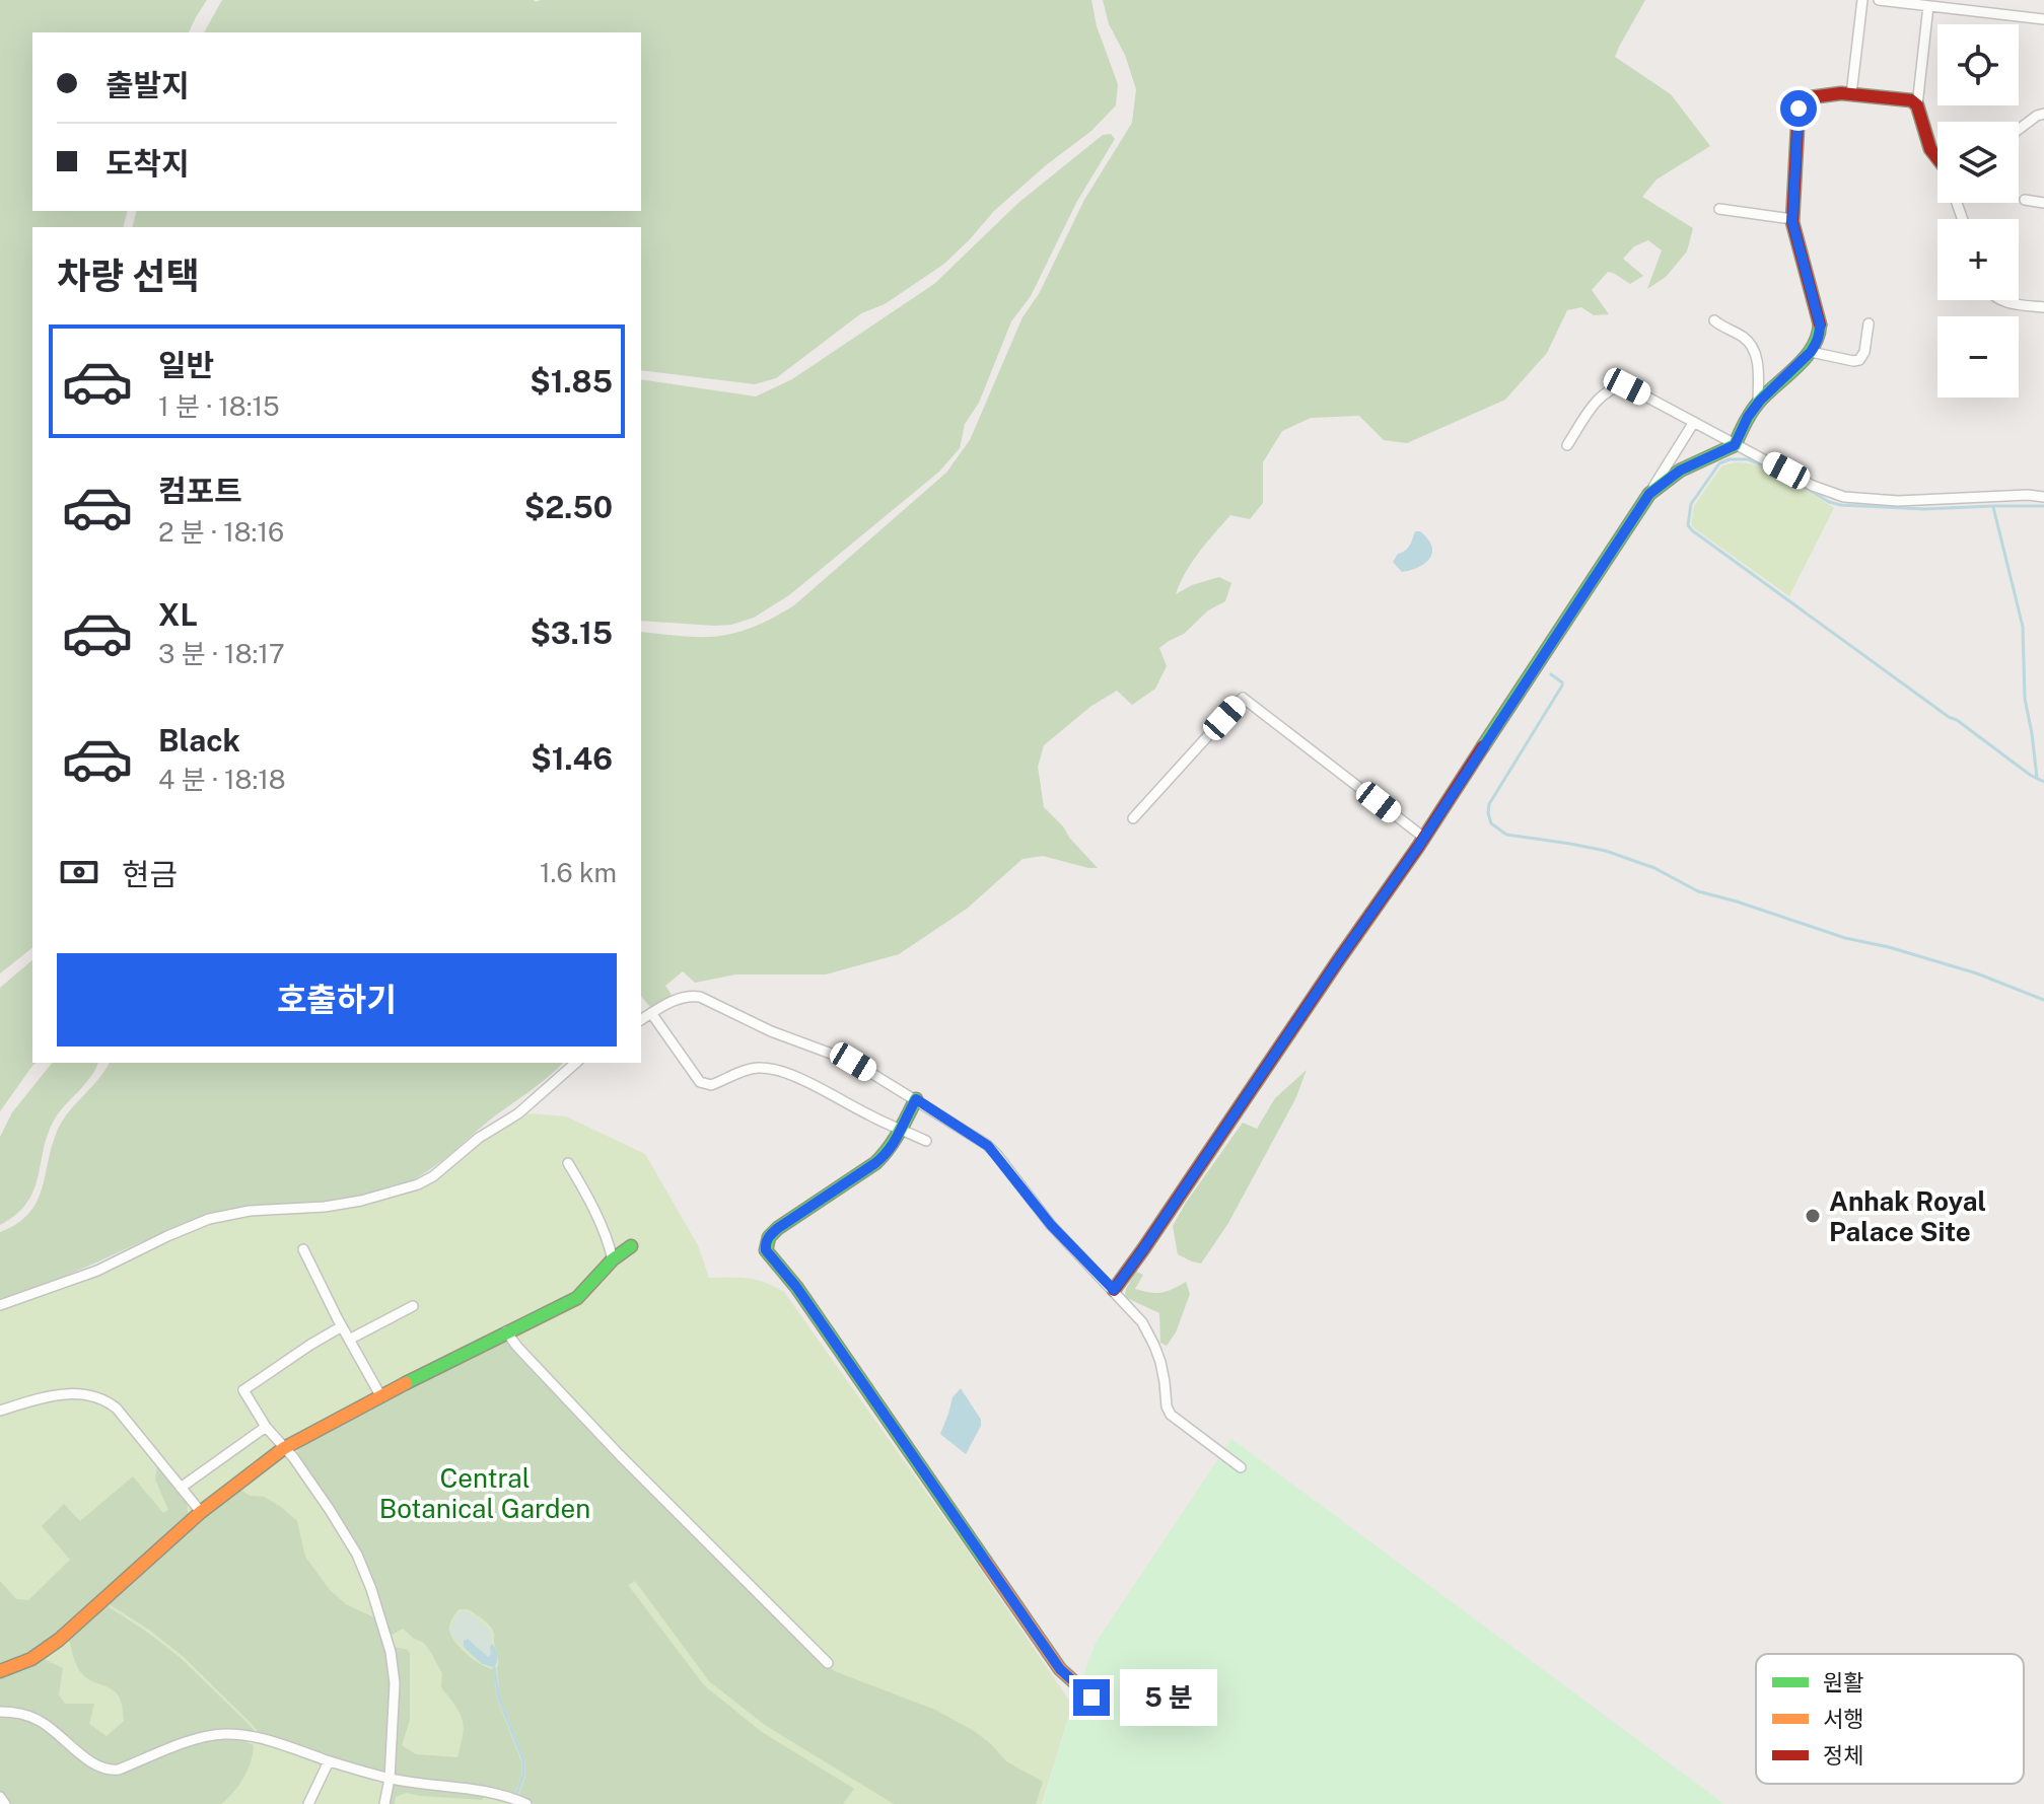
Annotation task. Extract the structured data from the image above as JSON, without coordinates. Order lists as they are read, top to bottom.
{
  "parks": ["Central Botanical Garden"],
  "places": ["Anhak Royal Palace Site"],
  "legend": ["원활", "서행", "정체"],
  "page": {
    "map_buttons": ["+", "−"],
    "banner": ["출발지", "도착지"],
    "heading": "차량 선택",
    "list": [
      {
        "name": "일반",
        "note": "1 분 · 18:15",
        "value": "$1.85"
      },
      {
        "name": "컴포트",
        "note": "2 분 · 18:16",
        "value": "$2.50"
      },
      {
        "name": "XL",
        "note": "3 분 · 18:17",
        "value": "$3.15"
      },
      {
        "name": "Black",
        "note": "4 분 · 18:18",
        "value": "$1.46"
      }
    ],
    "pay": ["현금", "1.6 km"],
    "buttons": "호출하기",
    "bubble": "5 분"
  }
}
